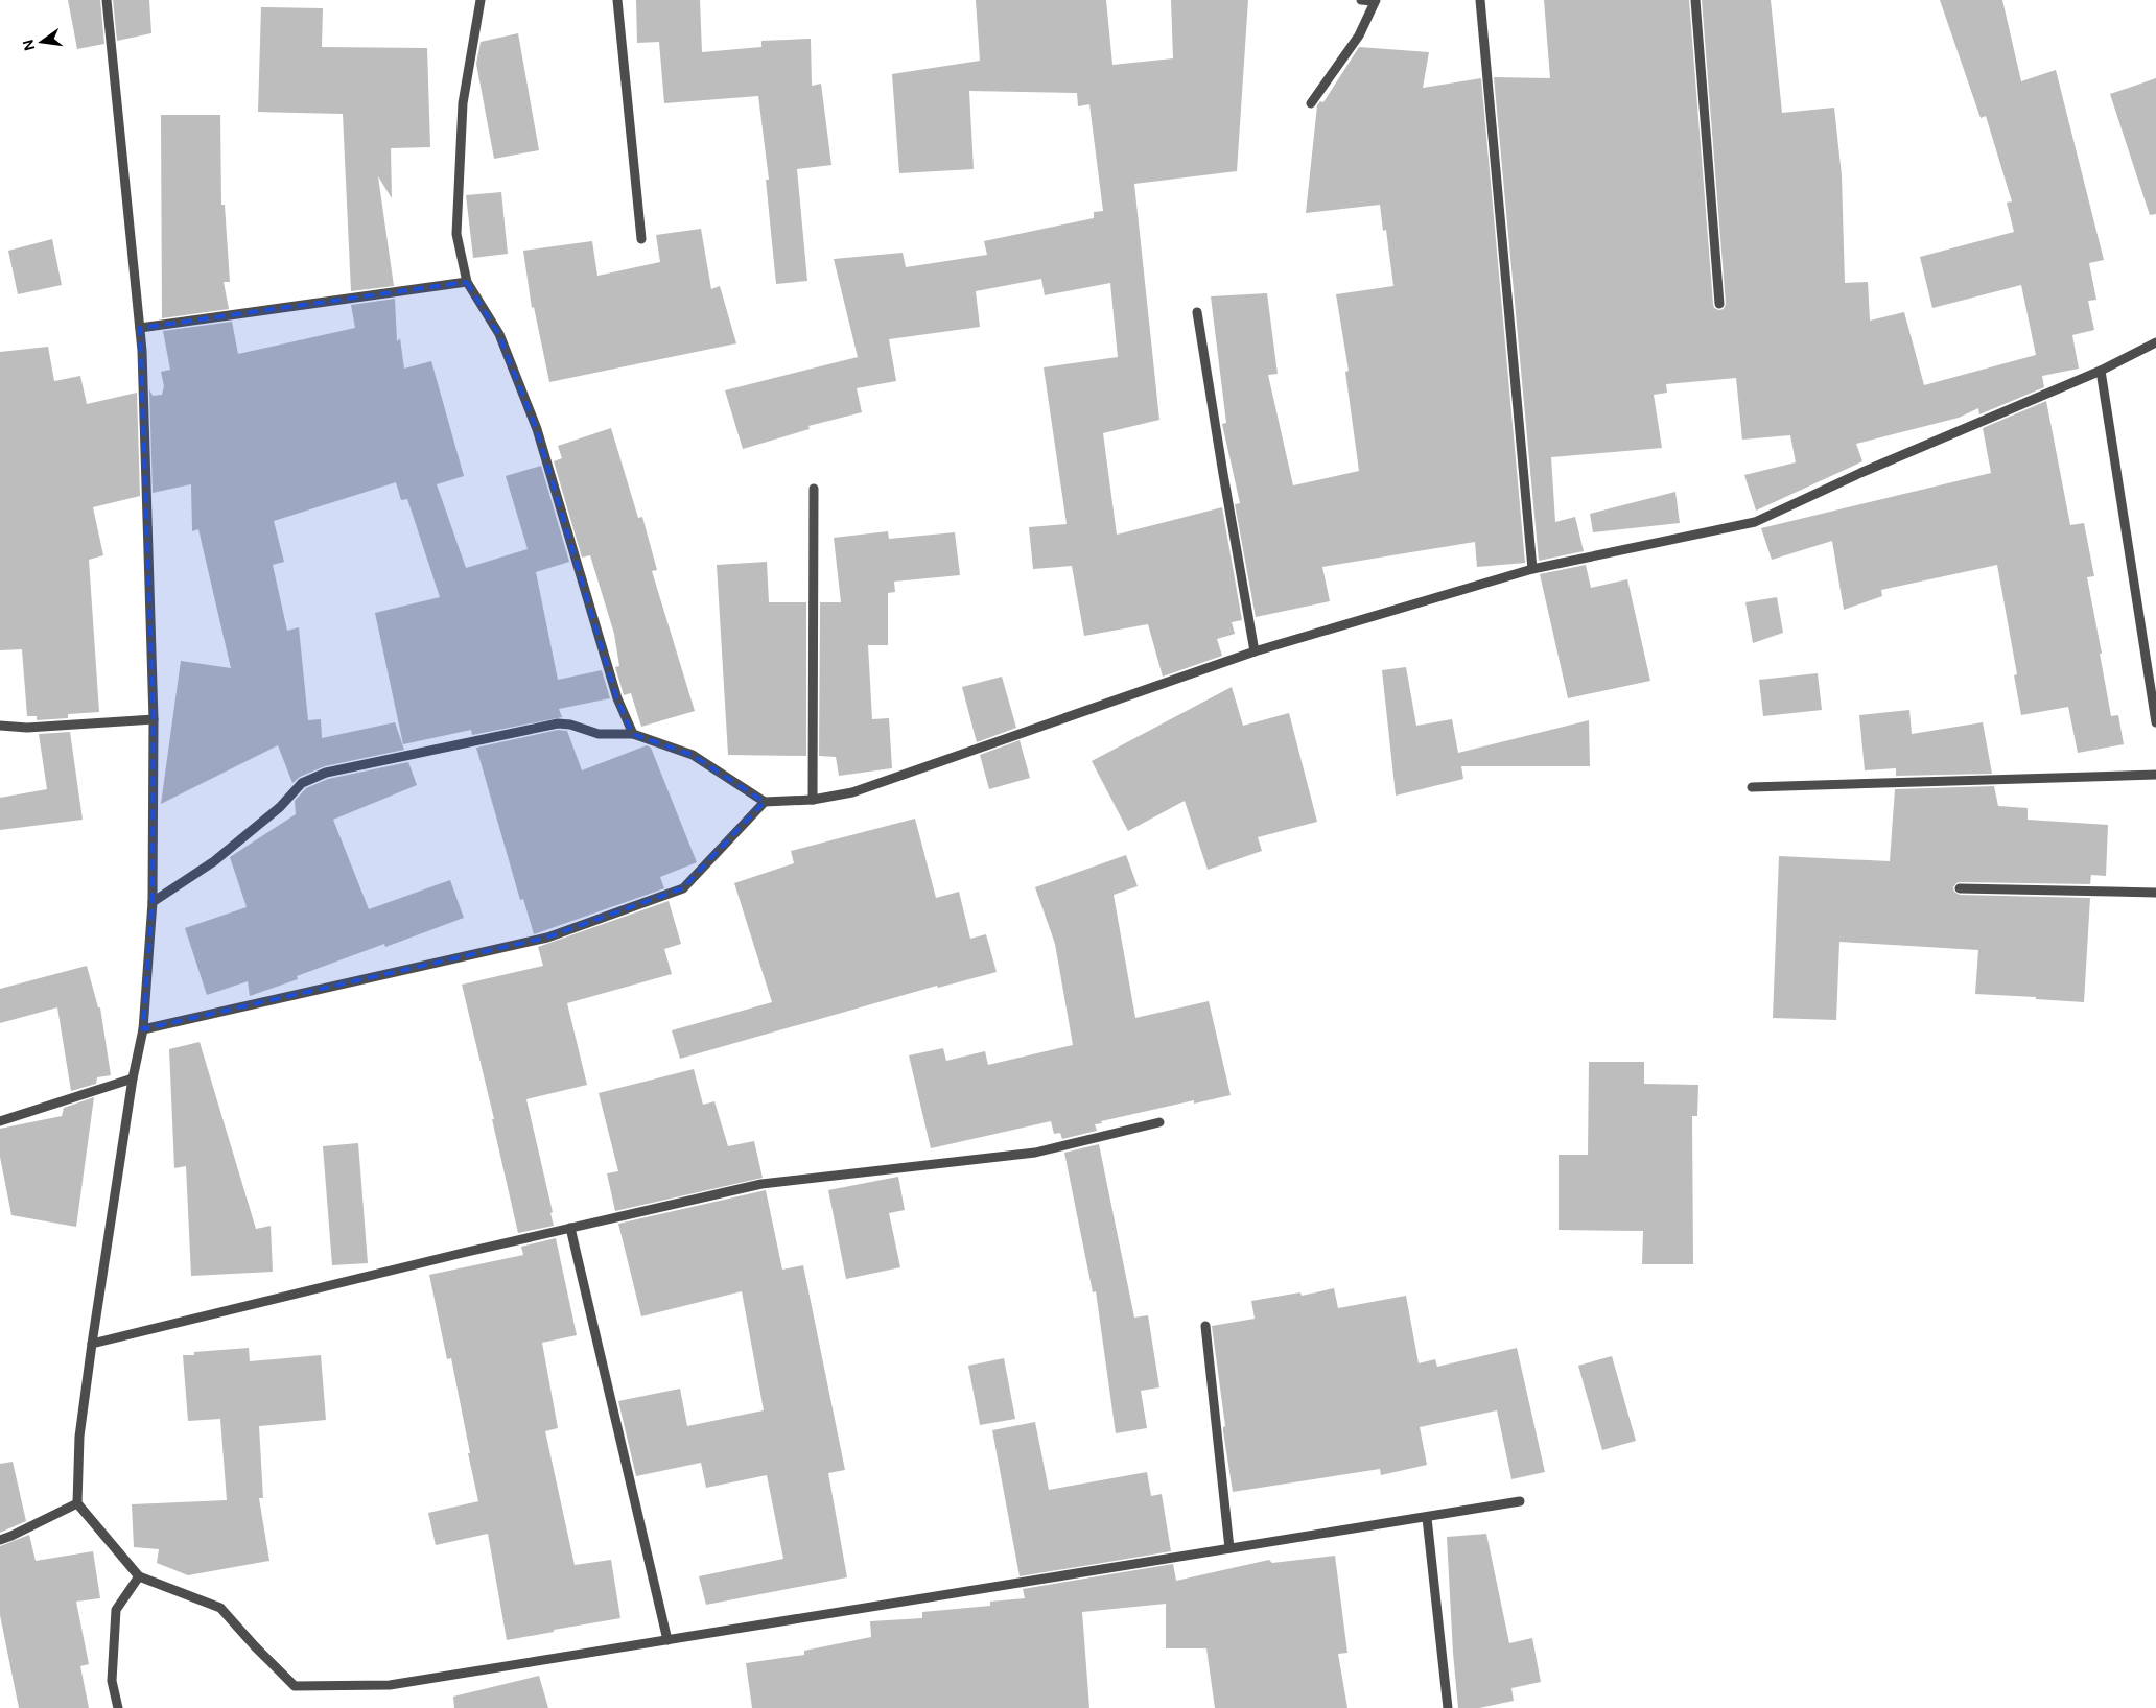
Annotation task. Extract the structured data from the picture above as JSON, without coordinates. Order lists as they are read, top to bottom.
{
  "north": "left"
}
